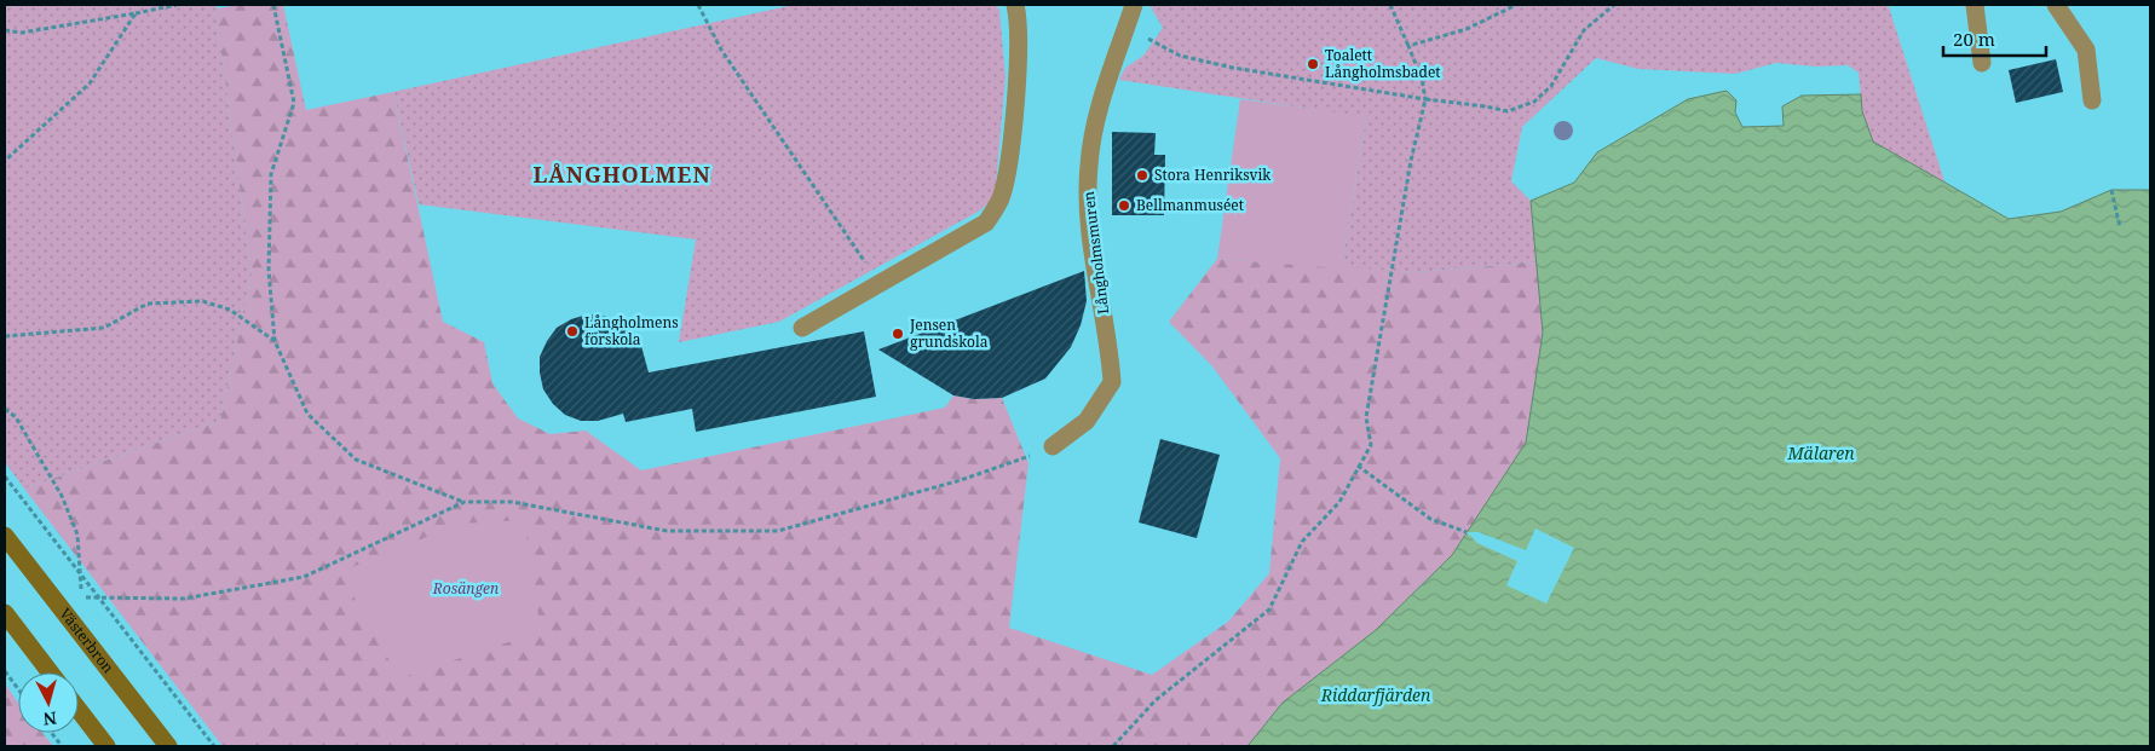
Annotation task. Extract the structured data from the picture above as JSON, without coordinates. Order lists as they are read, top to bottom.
{
  "streets": {
    "main road": ["Västerbron"],
    "street": ["Långholmsmuren"]
  },
  "districts": ["LÅNGHOLMEN"],
  "water": ["Mälaren", "Riddarfjärden"],
  "parks": ["Rosängen"],
  "places": [
    "Toalett Långholmsbadet",
    "Stora Henriksvik",
    "Bellmanmuséet",
    "Långholmens förskola",
    "Jensen grundskola"
  ],
  "scale_bar": "20 m",
  "north": "bottom"
}
